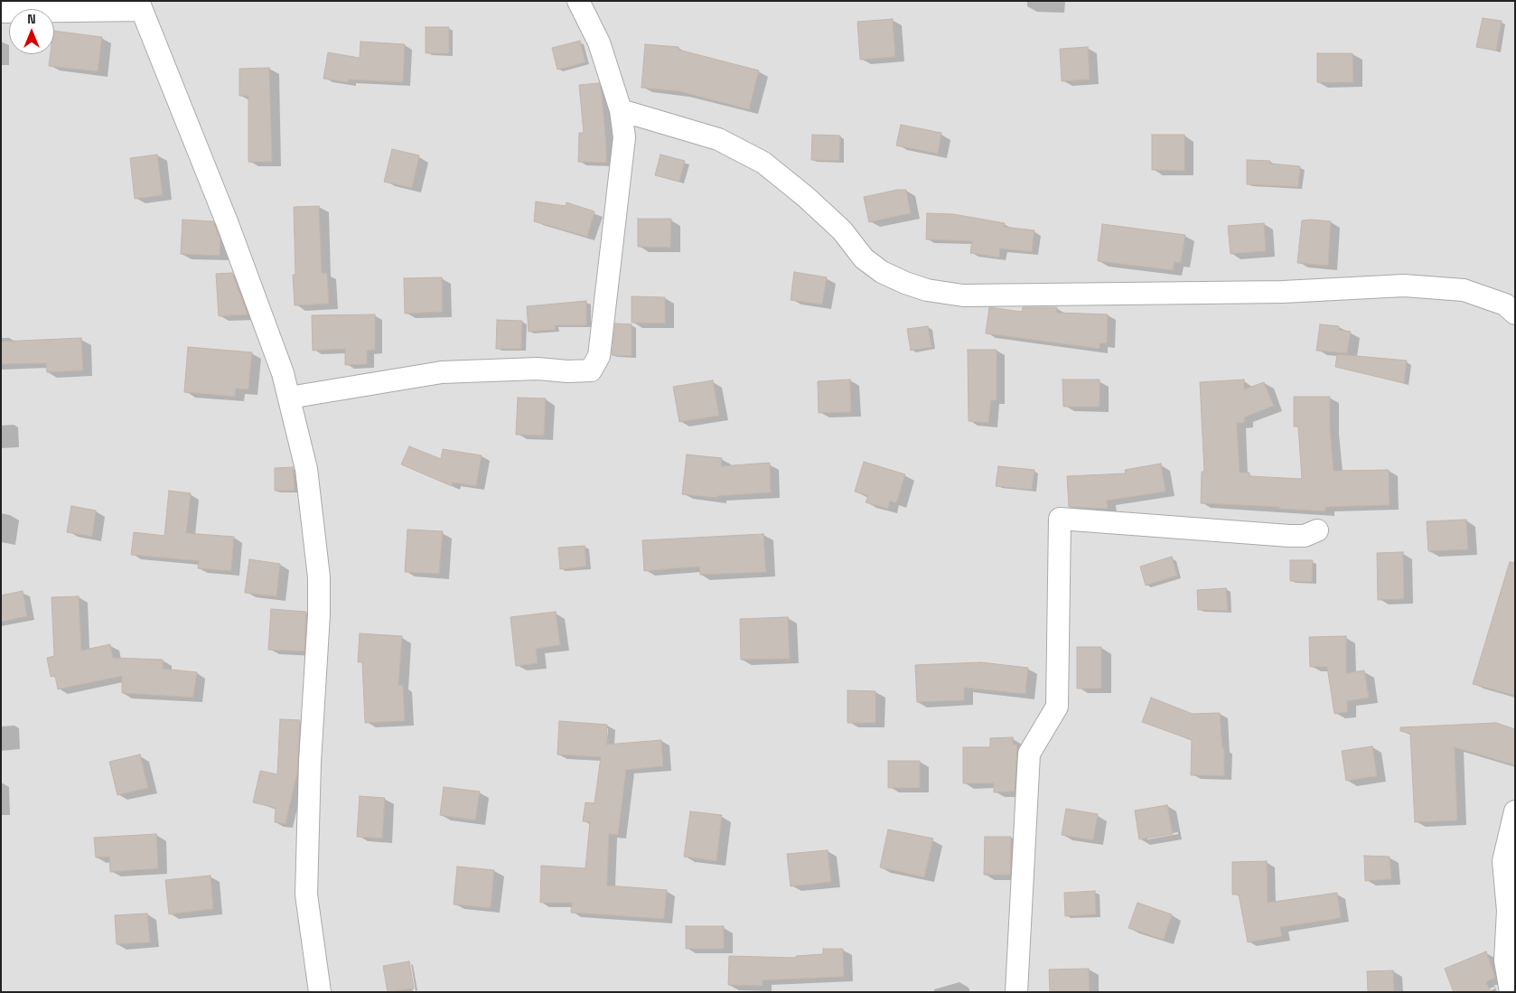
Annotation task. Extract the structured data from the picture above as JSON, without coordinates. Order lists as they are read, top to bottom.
{
  "north": "top"
}
